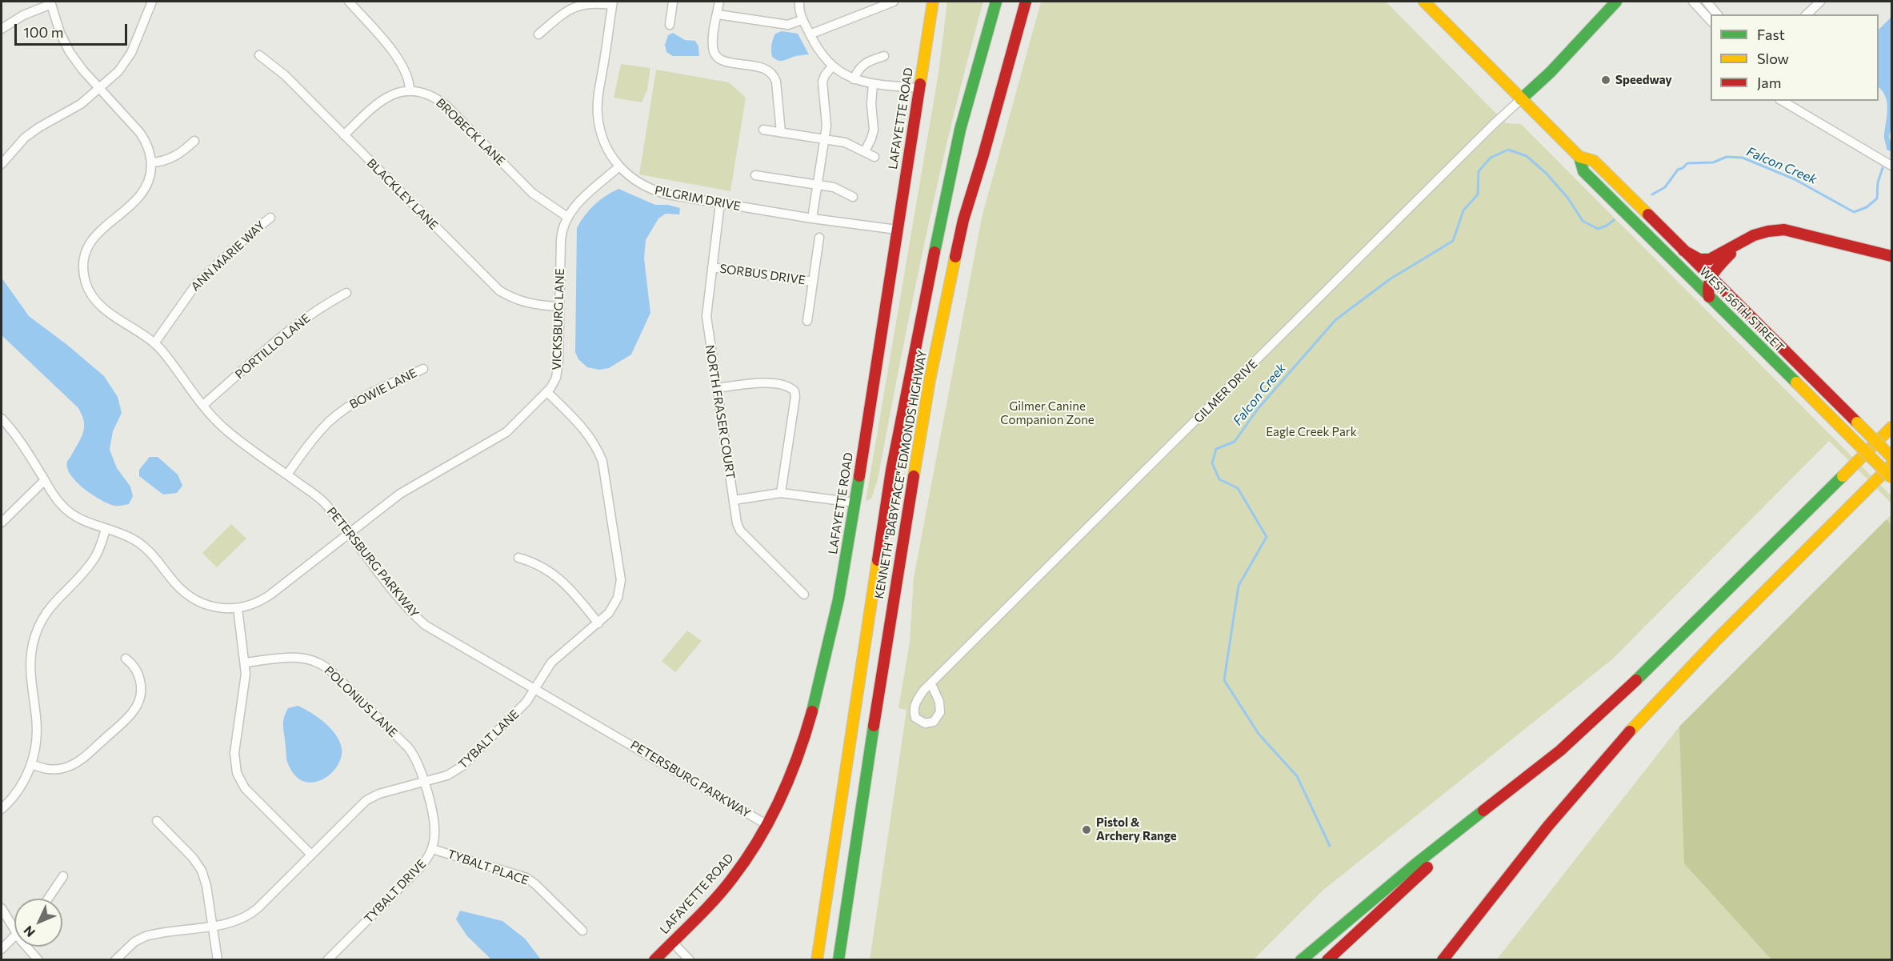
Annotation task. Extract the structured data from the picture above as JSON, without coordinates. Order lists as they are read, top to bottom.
{
  "streets": {
    "main road": ["LAFAYETTE ROAD", "WEST 56TH STREET", "KENNETH \"BABYFACE\" EDMONDS HIGHWAY"],
    "street": [
      "BROBECK LANE",
      "BLACKLEY LANE",
      "PILGRIM DRIVE",
      "ANN MARIE WAY",
      "SORBUS DRIVE",
      "VICKSBURG LANE",
      "PORTILLO LANE",
      "BOWIE LANE",
      "GILMER DRIVE",
      "NORTH FRASER COURT",
      "PETERSBURG PARKWAY",
      "POLONIUS LANE",
      "TYBALT LANE",
      "TYBALT PLACE",
      "TYBALT DRIVE"
    ]
  },
  "crossings": [
    ["LAFAYETTE ROAD", "PILGRIM DRIVE"],
    ["LAFAYETTE ROAD", "PETERSBURG PARKWAY"],
    ["BROBECK LANE", "BLACKLEY LANE"],
    ["BROBECK LANE", "VICKSBURG LANE"],
    ["BLACKLEY LANE", "VICKSBURG LANE"],
    ["PILGRIM DRIVE", "VICKSBURG LANE"],
    ["PILGRIM DRIVE", "NORTH FRASER COURT"],
    ["ANN MARIE WAY", "PETERSBURG PARKWAY"],
    ["SORBUS DRIVE", "NORTH FRASER COURT"],
    ["WEST 56TH STREET", "GILMER DRIVE"],
    ["VICKSBURG LANE", "PETERSBURG PARKWAY"],
    ["VICKSBURG LANE", "TYBALT LANE"],
    ["PORTILLO LANE", "PETERSBURG PARKWAY"],
    ["BOWIE LANE", "PETERSBURG PARKWAY"],
    ["PETERSBURG PARKWAY", "TYBALT LANE"],
    ["POLONIUS LANE", "TYBALT LANE"],
    ["POLONIUS LANE", "TYBALT DRIVE"],
    ["TYBALT LANE", "TYBALT DRIVE"],
    ["TYBALT PLACE", "TYBALT DRIVE"]
  ],
  "water": ["Falcon Creek"],
  "parks": ["Gilmer Canine Companion Zone", "Eagle Creek Park"],
  "places": ["Speedway", "Pistol & Archery Range"],
  "legend": ["Fast", "Slow", "Jam"],
  "scale_bar": "100 m",
  "north": "bottom left"
}
